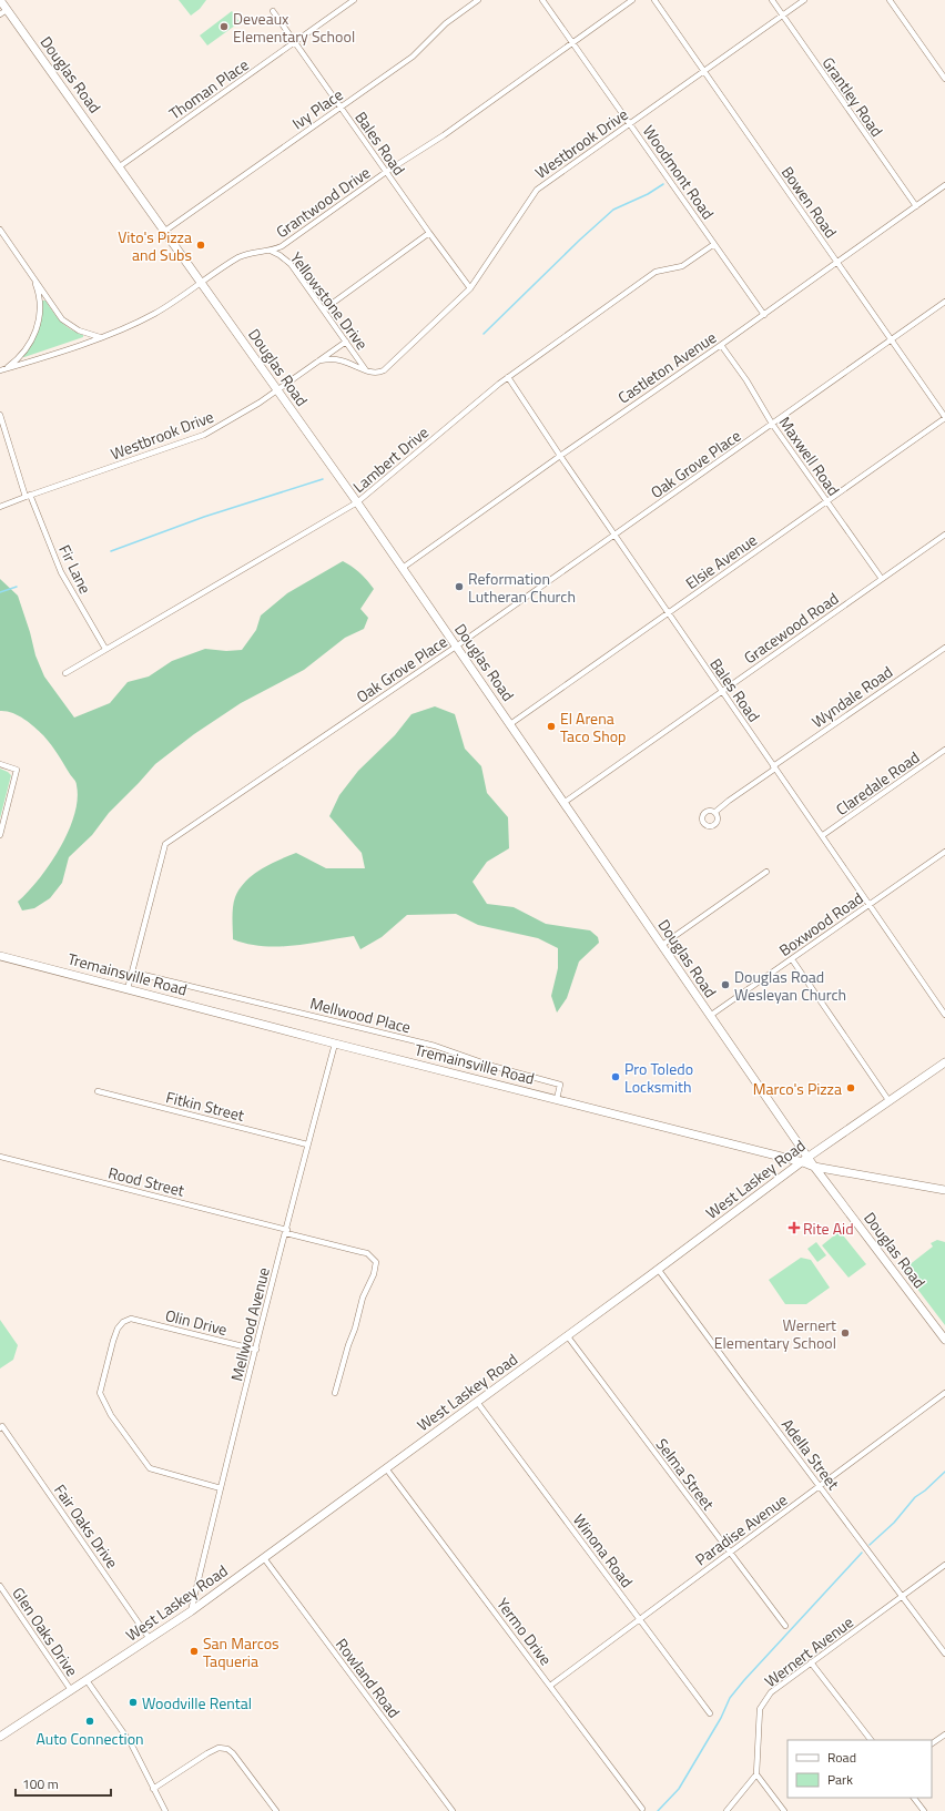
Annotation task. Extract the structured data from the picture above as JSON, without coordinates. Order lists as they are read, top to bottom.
{
  "streets": {
    "street": [
      "Douglas Road",
      "Thoman Place",
      "Grantley Road",
      "Ivy Place",
      "Bales Road",
      "Westbrook Drive",
      "Woodmont Road",
      "Grantwood Drive",
      "Bowen Road",
      "Yellowstone Drive",
      "Castleton Avenue",
      "Maxwell Road",
      "Lambert Drive",
      "Oak Grove Place",
      "Elsie Avenue",
      "Fir Lane",
      "Gracewood Road",
      "Wyndale Road",
      "Claredale Road",
      "Boxwood Road",
      "Tremainsville Road",
      "Mellwood Place",
      "Fitkin Street",
      "West Laskey Road",
      "Rood Street",
      "Olin Drive",
      "Mellwood Avenue",
      "Adella Street",
      "Selma Street",
      "Fair Oaks Drive",
      "Paradise Avenue",
      "Winona Road",
      "Glen Oaks Drive",
      "Yermo Drive",
      "Wernert Avenue",
      "Rowland Road"
    ]
  },
  "crossings": [
    ["Douglas Road", "Thoman Place"],
    ["Douglas Road", "Ivy Place"],
    ["Douglas Road", "Westbrook Drive"],
    ["Douglas Road", "Grantwood Drive"],
    ["Douglas Road", "Castleton Avenue"],
    ["Douglas Road", "Lambert Drive"],
    ["Douglas Road", "Oak Grove Place"],
    ["Douglas Road", "Elsie Avenue"],
    ["Douglas Road", "Gracewood Road"],
    ["Douglas Road", "Boxwood Road"],
    ["Douglas Road", "Tremainsville Road"],
    ["Douglas Road", "West Laskey Road"],
    ["Thoman Place", "Bales Road"],
    ["Grantley Road", "Westbrook Drive"],
    ["Grantley Road", "Castleton Avenue"],
    ["Ivy Place", "Bales Road"],
    ["Bales Road", "Westbrook Drive"],
    ["Bales Road", "Grantwood Drive"],
    ["Bales Road", "Castleton Avenue"],
    ["Bales Road", "Lambert Drive"],
    ["Bales Road", "Oak Grove Place"],
    ["Bales Road", "Elsie Avenue"],
    ["Bales Road", "Gracewood Road"],
    ["Bales Road", "Wyndale Road"],
    ["Bales Road", "Claredale Road"],
    ["Bales Road", "Boxwood Road"],
    ["Westbrook Drive", "Woodmont Road"],
    ["Westbrook Drive", "Bowen Road"],
    ["Westbrook Drive", "Yellowstone Drive"],
    ["Westbrook Drive", "Fir Lane"],
    ["Woodmont Road", "Grantwood Drive"],
    ["Woodmont Road", "Castleton Avenue"],
    ["Woodmont Road", "Lambert Drive"],
    ["Grantwood Drive", "Yellowstone Drive"],
    ["Bowen Road", "Castleton Avenue"],
    ["Bowen Road", "Oak Grove Place"],
    ["Bowen Road", "Elsie Avenue"],
    ["Castleton Avenue", "Maxwell Road"],
    ["Maxwell Road", "Oak Grove Place"],
    ["Maxwell Road", "Elsie Avenue"],
    ["Maxwell Road", "Gracewood Road"],
    ["Lambert Drive", "Fir Lane"],
    ["Oak Grove Place", "Tremainsville Road"],
    ["Tremainsville Road", "Mellwood Place"],
    ["Tremainsville Road", "West Laskey Road"],
    ["Tremainsville Road", "Mellwood Avenue"],
    ["Fitkin Street", "Mellwood Avenue"],
    ["West Laskey Road", "Mellwood Avenue"],
    ["West Laskey Road", "Adella Street"],
    ["West Laskey Road", "Selma Street"],
    ["West Laskey Road", "Fair Oaks Drive"],
    ["West Laskey Road", "Winona Road"],
    ["West Laskey Road", "Glen Oaks Drive"],
    ["West Laskey Road", "Yermo Drive"],
    ["West Laskey Road", "Rowland Road"],
    ["Rood Street", "Mellwood Avenue"],
    ["Olin Drive", "Mellwood Avenue"],
    ["Adella Street", "Paradise Avenue"],
    ["Adella Street", "Wernert Avenue"],
    ["Selma Street", "Paradise Avenue"],
    ["Paradise Avenue", "Winona Road"],
    ["Paradise Avenue", "Yermo Drive"]
  ],
  "places": {
    "other": [
      "Deveaux Elementary School",
      "Vito's Pizza and Subs",
      "Reformation Lutheran Church",
      "El Arena Taco Shop",
      "Douglas Road Wesleyan Church",
      "Pro Toledo Locksmith",
      "Marco's Pizza",
      "Wernert Elementary School",
      "San Marcos Taqueria",
      "Woodville Rental",
      "Auto Connection"
    ],
    "health": ["Rite Aid"]
  },
  "legend": ["Road", "Park"],
  "scale_bar": "100 m"
}
